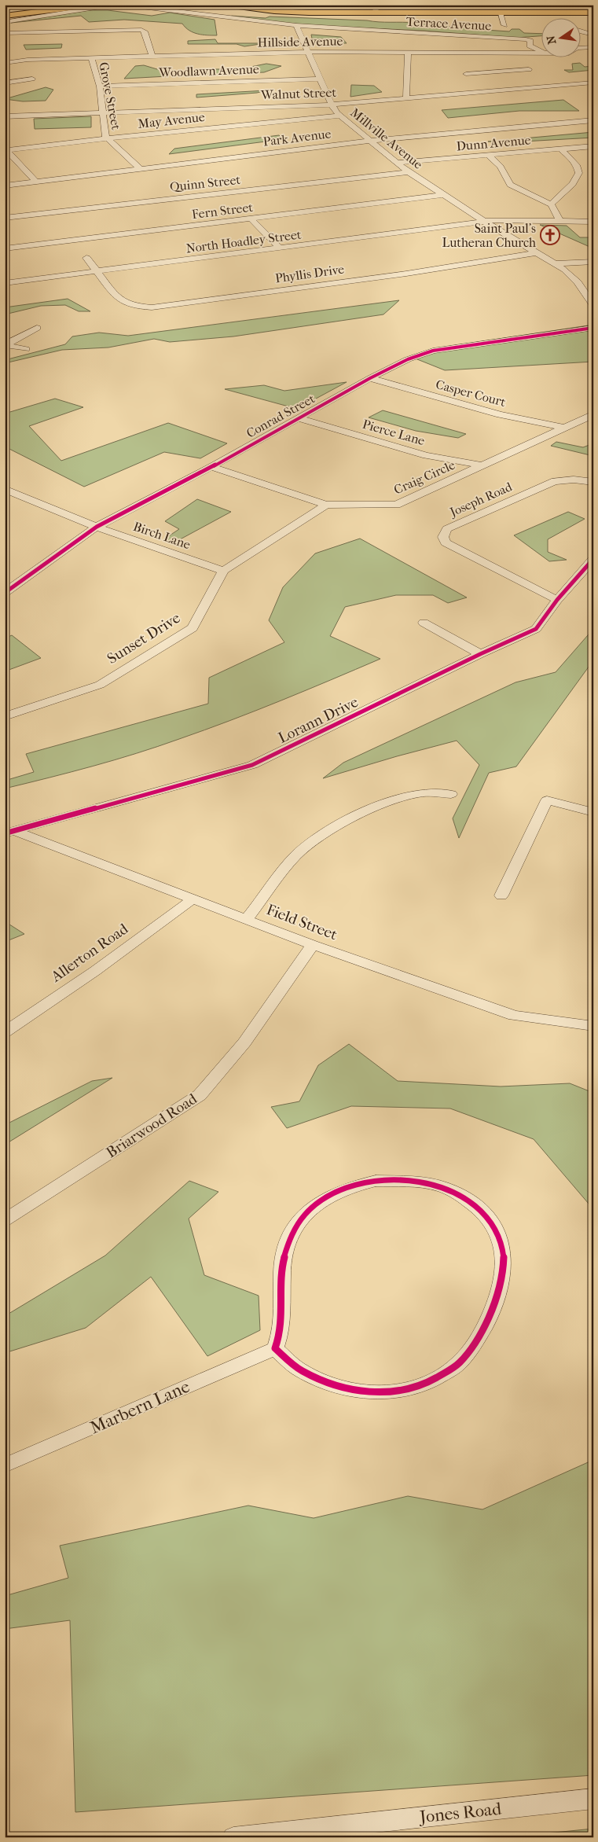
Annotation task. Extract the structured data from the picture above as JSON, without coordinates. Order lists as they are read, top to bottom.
{
  "streets": {
    "street": [
      "Terrace Avenue",
      "Hillside Avenue",
      "Woodlawn Avenue",
      "Walnut Street",
      "Grove Street",
      "May Avenue",
      "Park Avenue",
      "Millville Avenue",
      "Dunn Avenue",
      "Quinn Street",
      "Fern Street",
      "North Hoadley Street",
      "Phyllis Drive",
      "Casper Court",
      "Conrad Street",
      "Pierce Lane",
      "Craig Circle",
      "Joseph Road",
      "Birch Lane",
      "Sunset Drive",
      "Lorann Drive",
      "Field Street",
      "Allerton Road",
      "Briarwood Road",
      "Marbern Lane",
      "Jones Road"
    ]
  },
  "crossings": [
    ["Terrace Avenue", "Millville Avenue"],
    ["Hillside Avenue", "Grove Street"],
    ["Hillside Avenue", "Millville Avenue"],
    ["Woodlawn Avenue", "Grove Street"],
    ["Woodlawn Avenue", "Millville Avenue"],
    ["Walnut Street", "Grove Street"],
    ["Walnut Street", "Millville Avenue"],
    ["Grove Street", "May Avenue"],
    ["Grove Street", "Park Avenue"],
    ["May Avenue", "Millville Avenue"],
    ["Park Avenue", "Millville Avenue"],
    ["Millville Avenue", "Dunn Avenue"],
    ["Millville Avenue", "Quinn Street"],
    ["Millville Avenue", "Fern Street"],
    ["Millville Avenue", "North Hoadley Street"],
    ["Millville Avenue", "Phyllis Drive"],
    ["North Hoadley Street", "Phyllis Drive"],
    ["Casper Court", "Conrad Street"],
    ["Casper Court", "Craig Circle"],
    ["Conrad Street", "Pierce Lane"],
    ["Conrad Street", "Craig Circle"],
    ["Conrad Street", "Birch Lane"],
    ["Pierce Lane", "Craig Circle"],
    ["Craig Circle", "Sunset Drive"],
    ["Joseph Road", "Lorann Drive"],
    ["Birch Lane", "Sunset Drive"],
    ["Lorann Drive", "Field Street"],
    ["Field Street", "Allerton Road"],
    ["Field Street", "Briarwood Road"]
  ],
  "places": {
    "church": ["Saint Paul's Lutheran Church"]
  },
  "north": "left"
}
